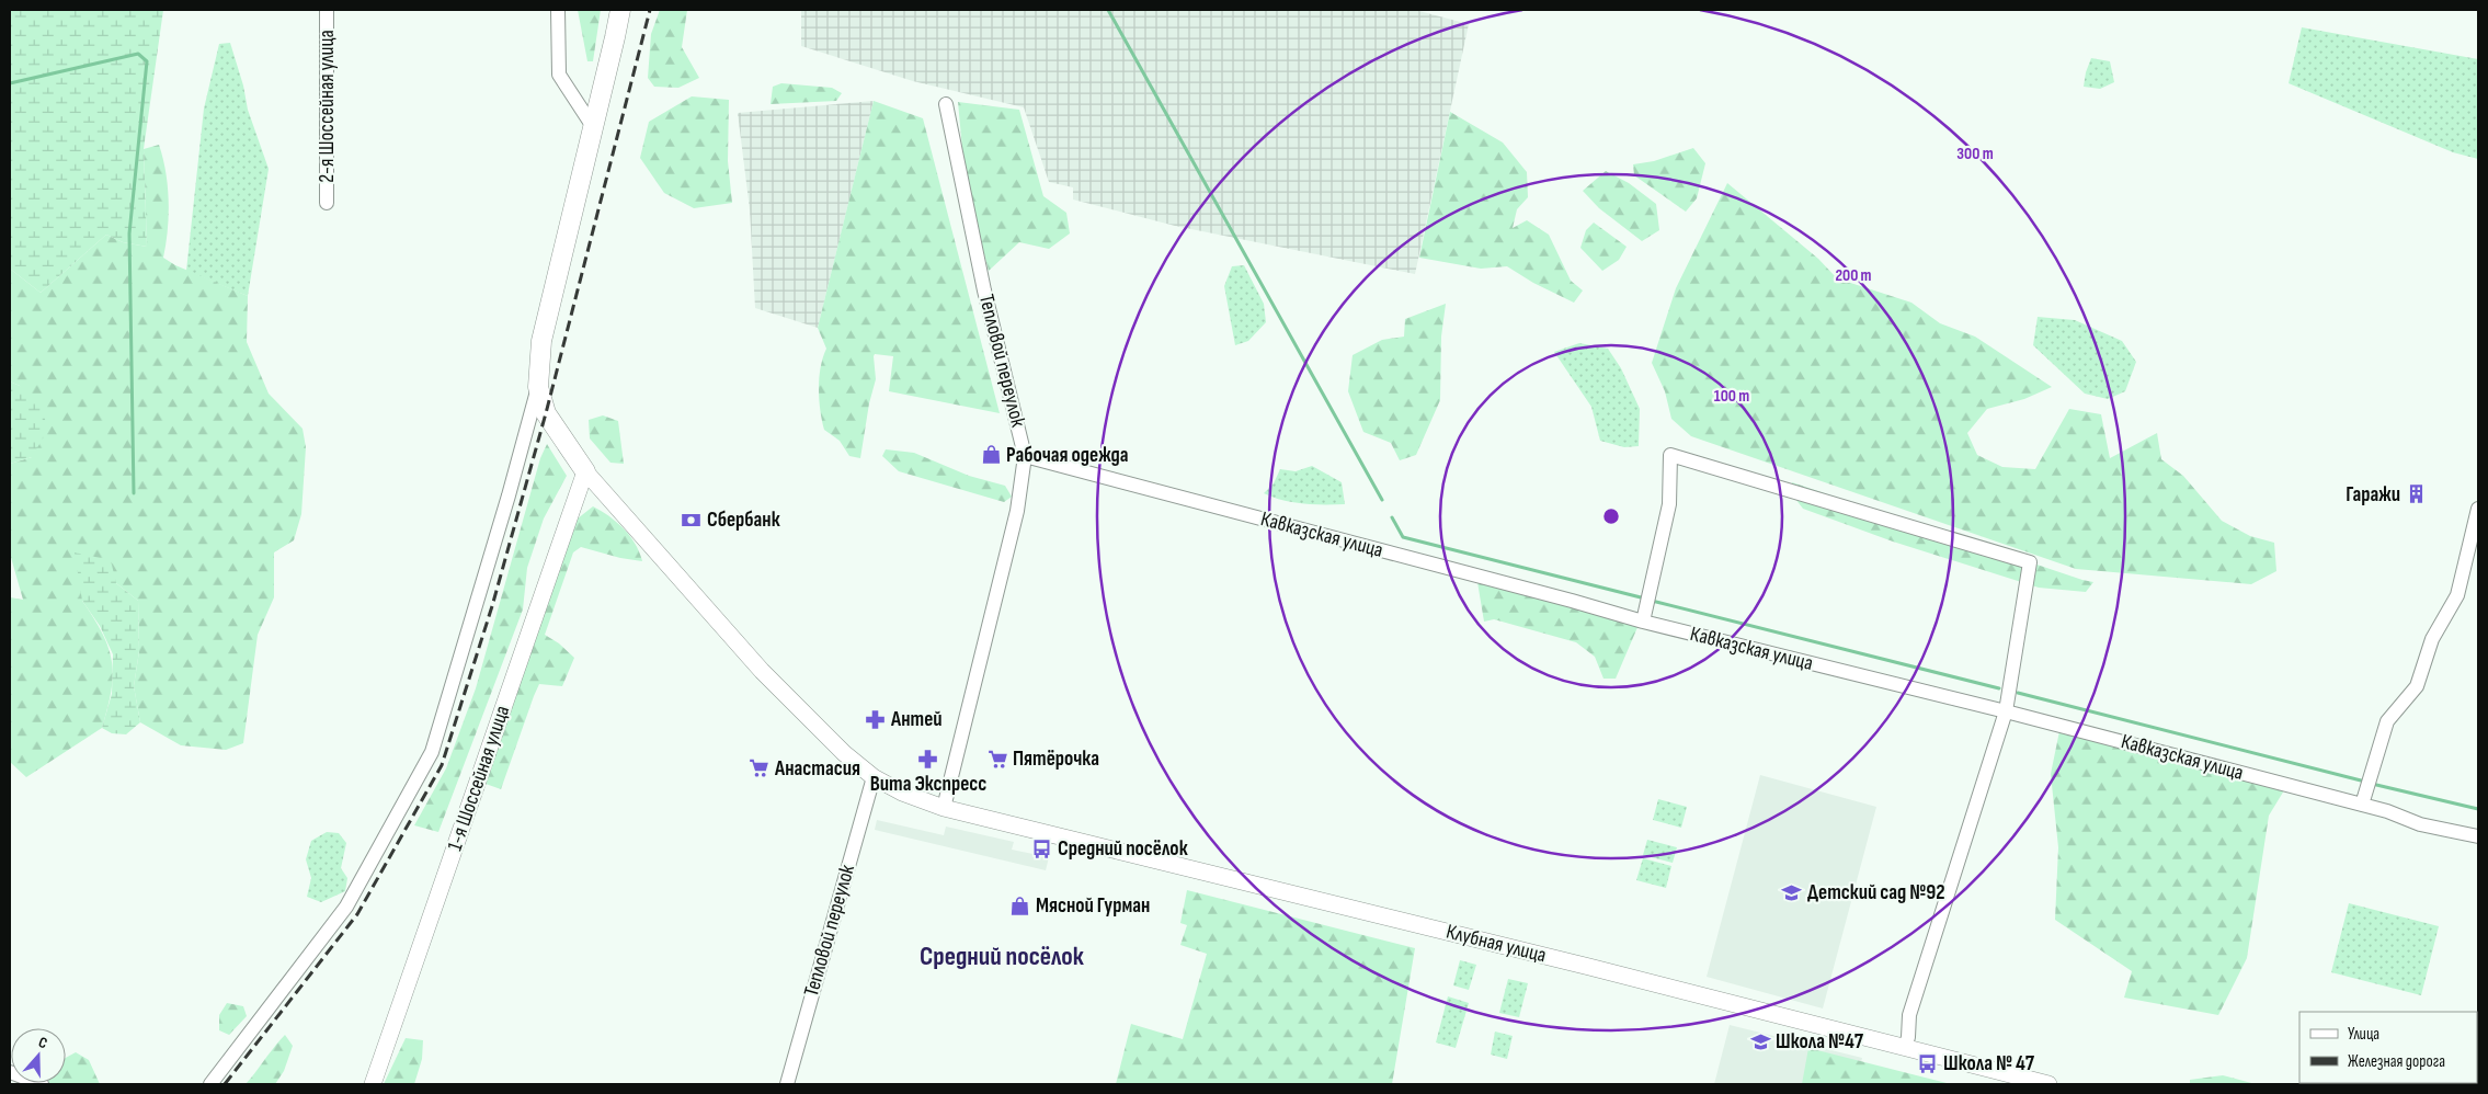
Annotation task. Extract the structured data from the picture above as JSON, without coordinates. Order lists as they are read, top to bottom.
{
  "streets": {
    "street": [
      "2-я Шоссейная улица",
      "Тепловой переулок",
      "Кавказская улица",
      "1-я Шоссейная улица",
      "Клубная улица"
    ]
  },
  "crossings": [
    ["Тепловой переулок", "Кавказская улица"],
    ["Тепловой переулок", "Клубная улица"],
    ["1-я Шоссейная улица", "Клубная улица"]
  ],
  "districts": ["Средний посёлок"],
  "places": {
    "shop": ["Рабочая одежда", "Мясной Гурман"],
    "building": ["Гаражи"],
    "bank": ["Сбербанк"],
    "pharmacy": ["Антей", "Вита Экспресс"],
    "supermarket": ["Пятёрочка", "Анастасия"],
    "bus stop": ["Средний посёлок", "Школа № 47"],
    "school or university": ["Детский сад №92", "Школа №47"]
  },
  "legend": ["Улица", "Железная дорога"],
  "north": "top",
  "rings": ["300 m", "200 m", "100 m"]
}
